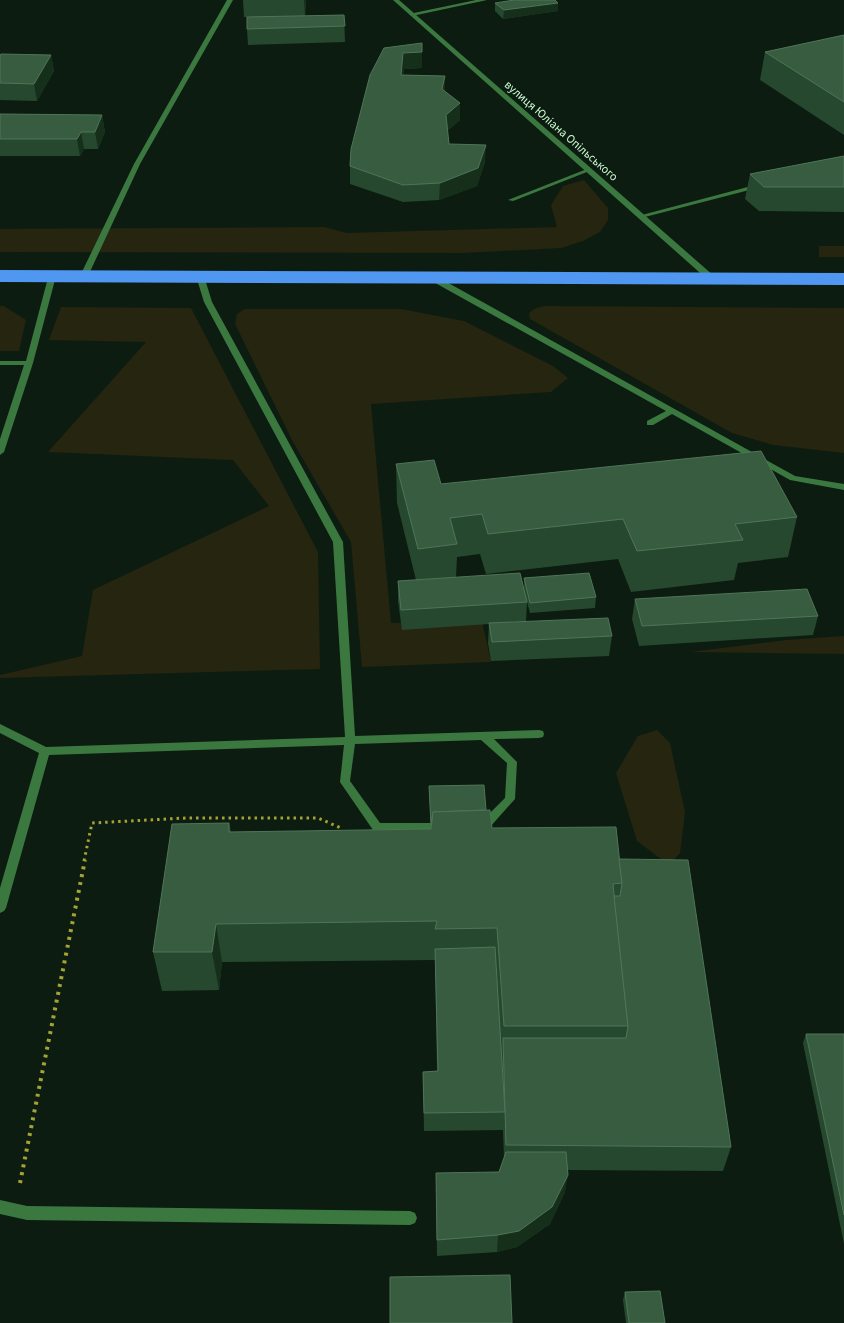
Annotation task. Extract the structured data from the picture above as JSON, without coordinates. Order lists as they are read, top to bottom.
{
  "streets": {
    "street": ["вулиця Юліана Опільського"]
  }
}
